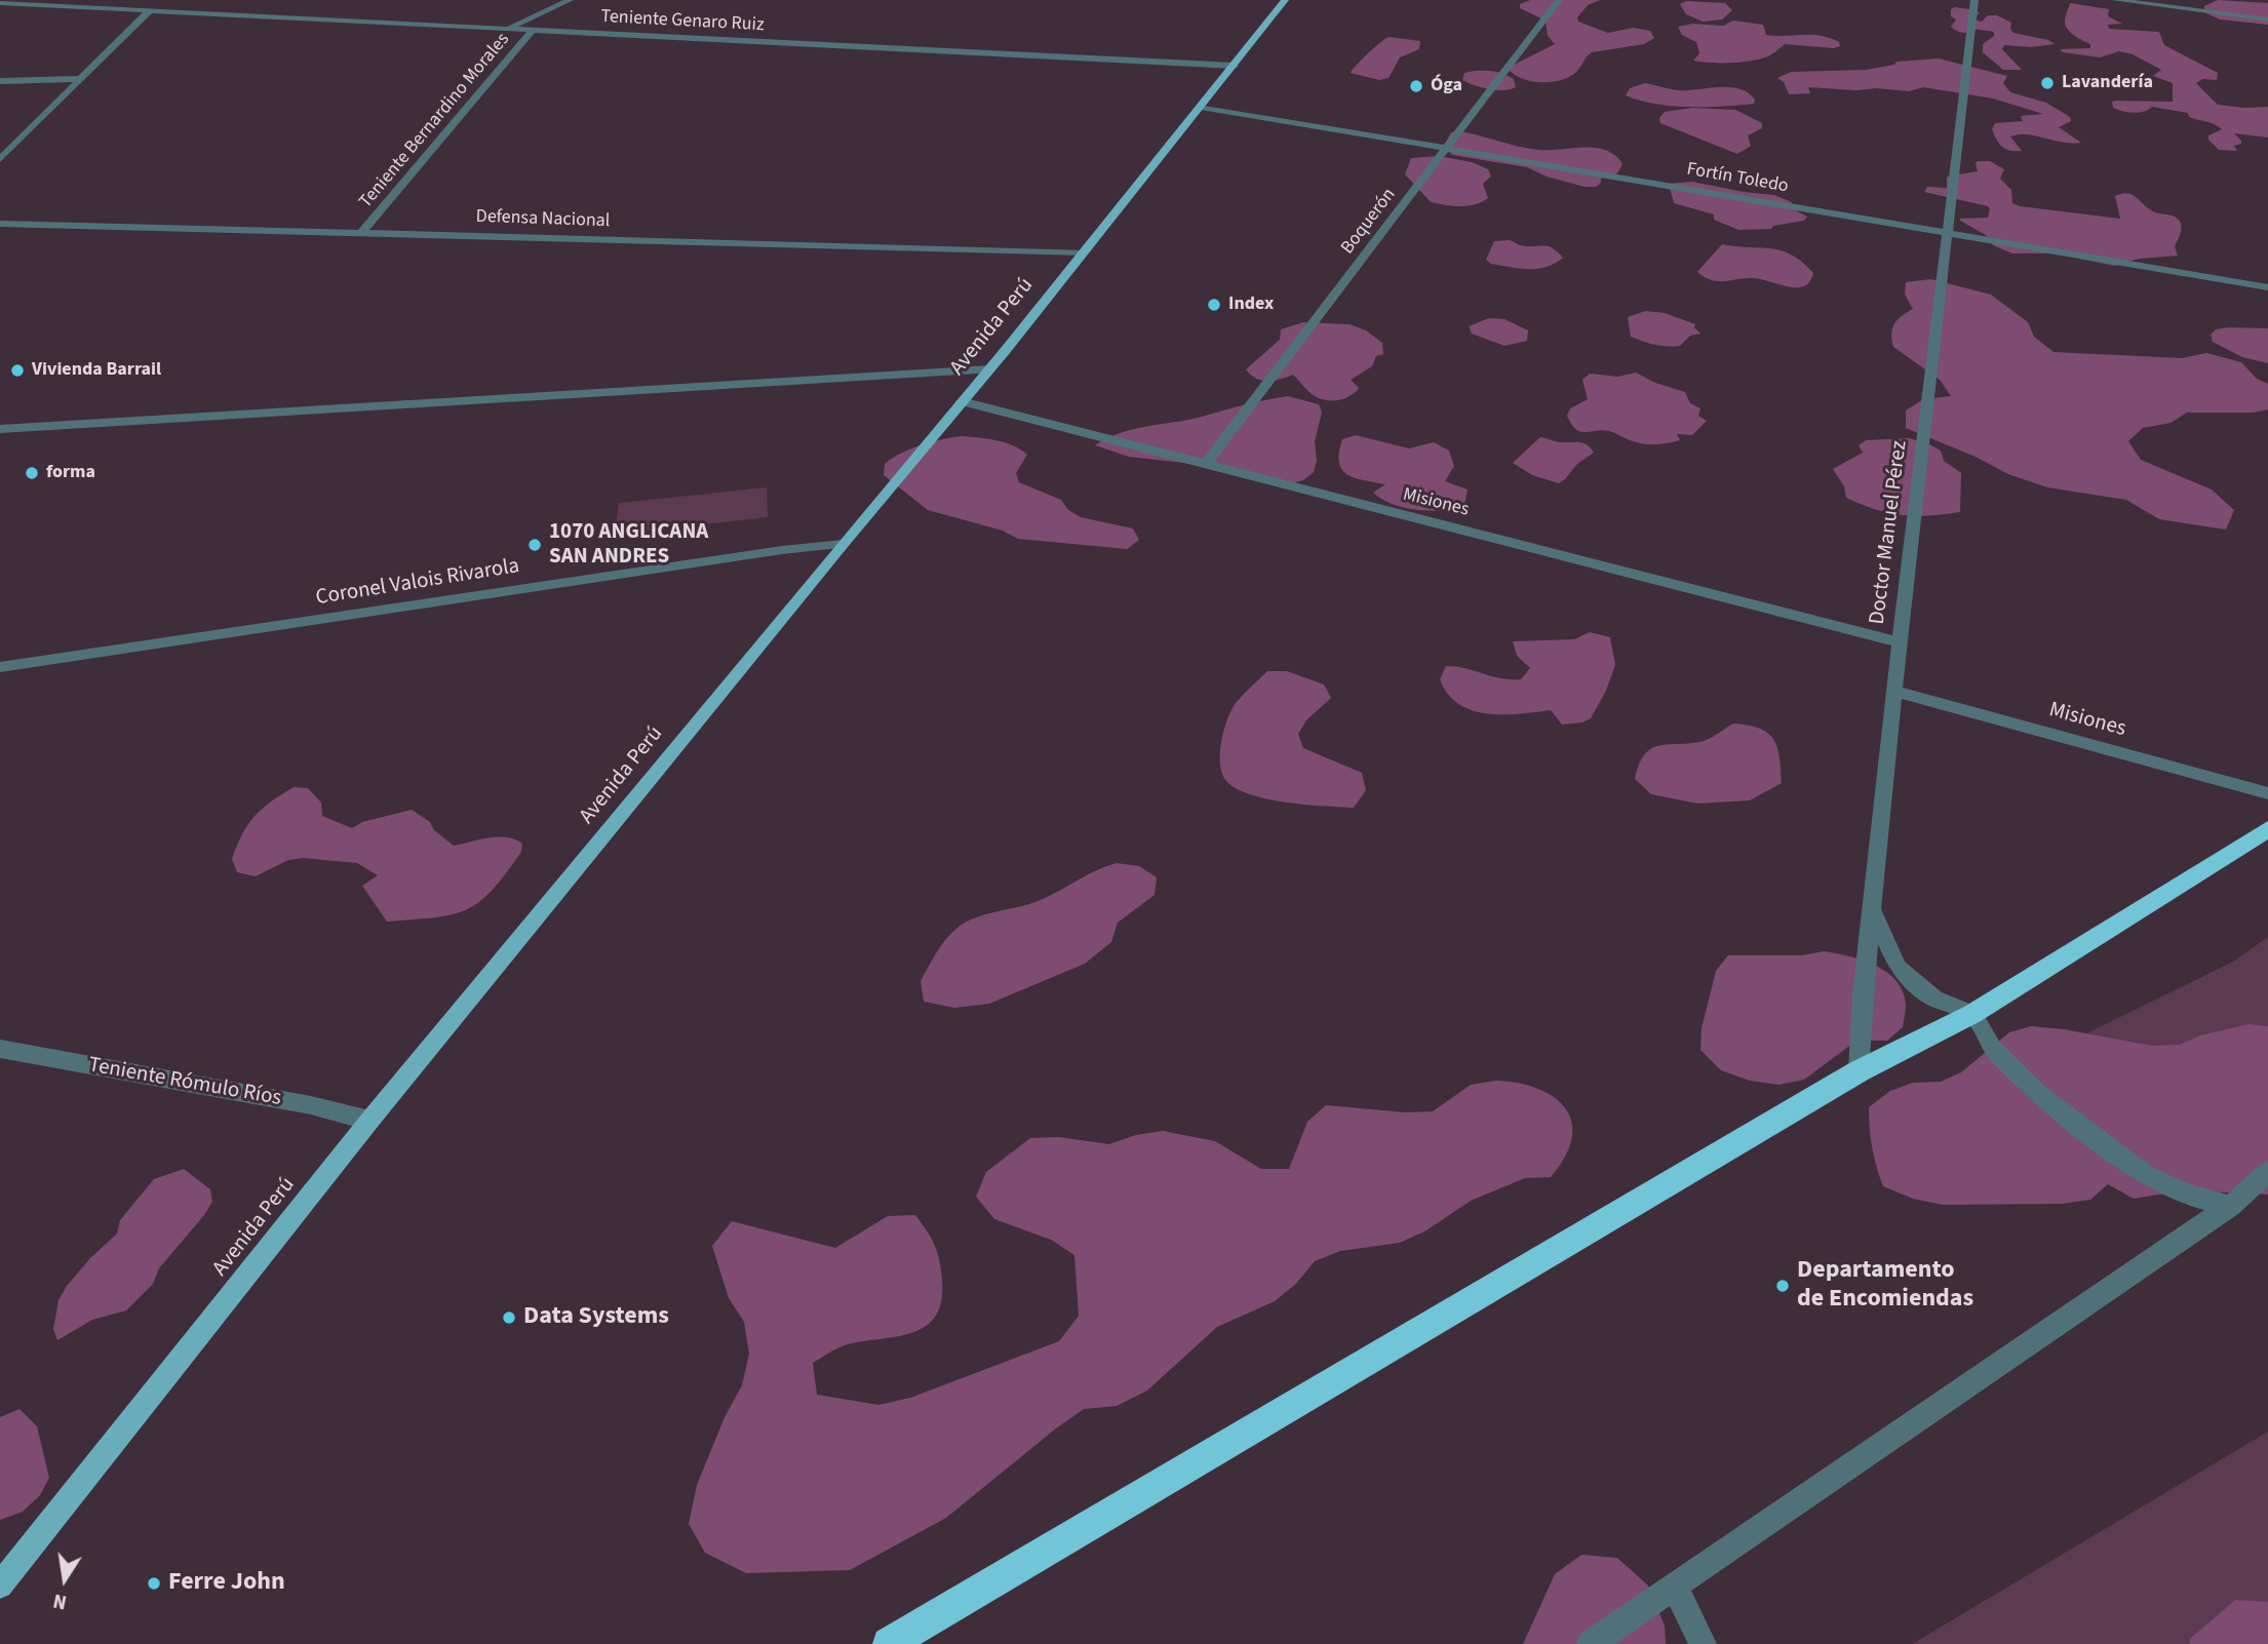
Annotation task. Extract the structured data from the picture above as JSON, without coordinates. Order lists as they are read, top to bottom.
{
  "streets": {
    "main road": ["Avenida Perú"],
    "street": [
      "Teniente Genaro Ruiz",
      "Teniente Bernardino Morales",
      "Fortín Toledo",
      "Defensa Nacional",
      "Boquerón",
      "Misiones",
      "Doctor Manuel Pérez",
      "Coronel Valois Rivarola",
      "Teniente Rómulo Ríos"
    ]
  },
  "crossings": [
    ["Teniente Genaro Ruiz", "Teniente Bernardino Morales"],
    ["Teniente Genaro Ruiz", "Avenida Perú"],
    ["Teniente Bernardino Morales", "Defensa Nacional"],
    ["Fortín Toledo", "Boquerón"],
    ["Fortín Toledo", "Avenida Perú"],
    ["Fortín Toledo", "Doctor Manuel Pérez"],
    ["Defensa Nacional", "Avenida Perú"],
    ["Boquerón", "Misiones"],
    ["Avenida Perú", "Misiones"],
    ["Avenida Perú", "Coronel Valois Rivarola"],
    ["Avenida Perú", "Teniente Rómulo Ríos"],
    ["Misiones", "Doctor Manuel Pérez"]
  ],
  "places": [
    "Lavandería",
    "Óga",
    "Index",
    "Vivienda Barrail",
    "forma",
    "1070 ANGLICANA SAN ANDRES",
    "Departamento de Encomiendas",
    "Data Systems",
    "Ferre John"
  ],
  "north": "bottom"
}
